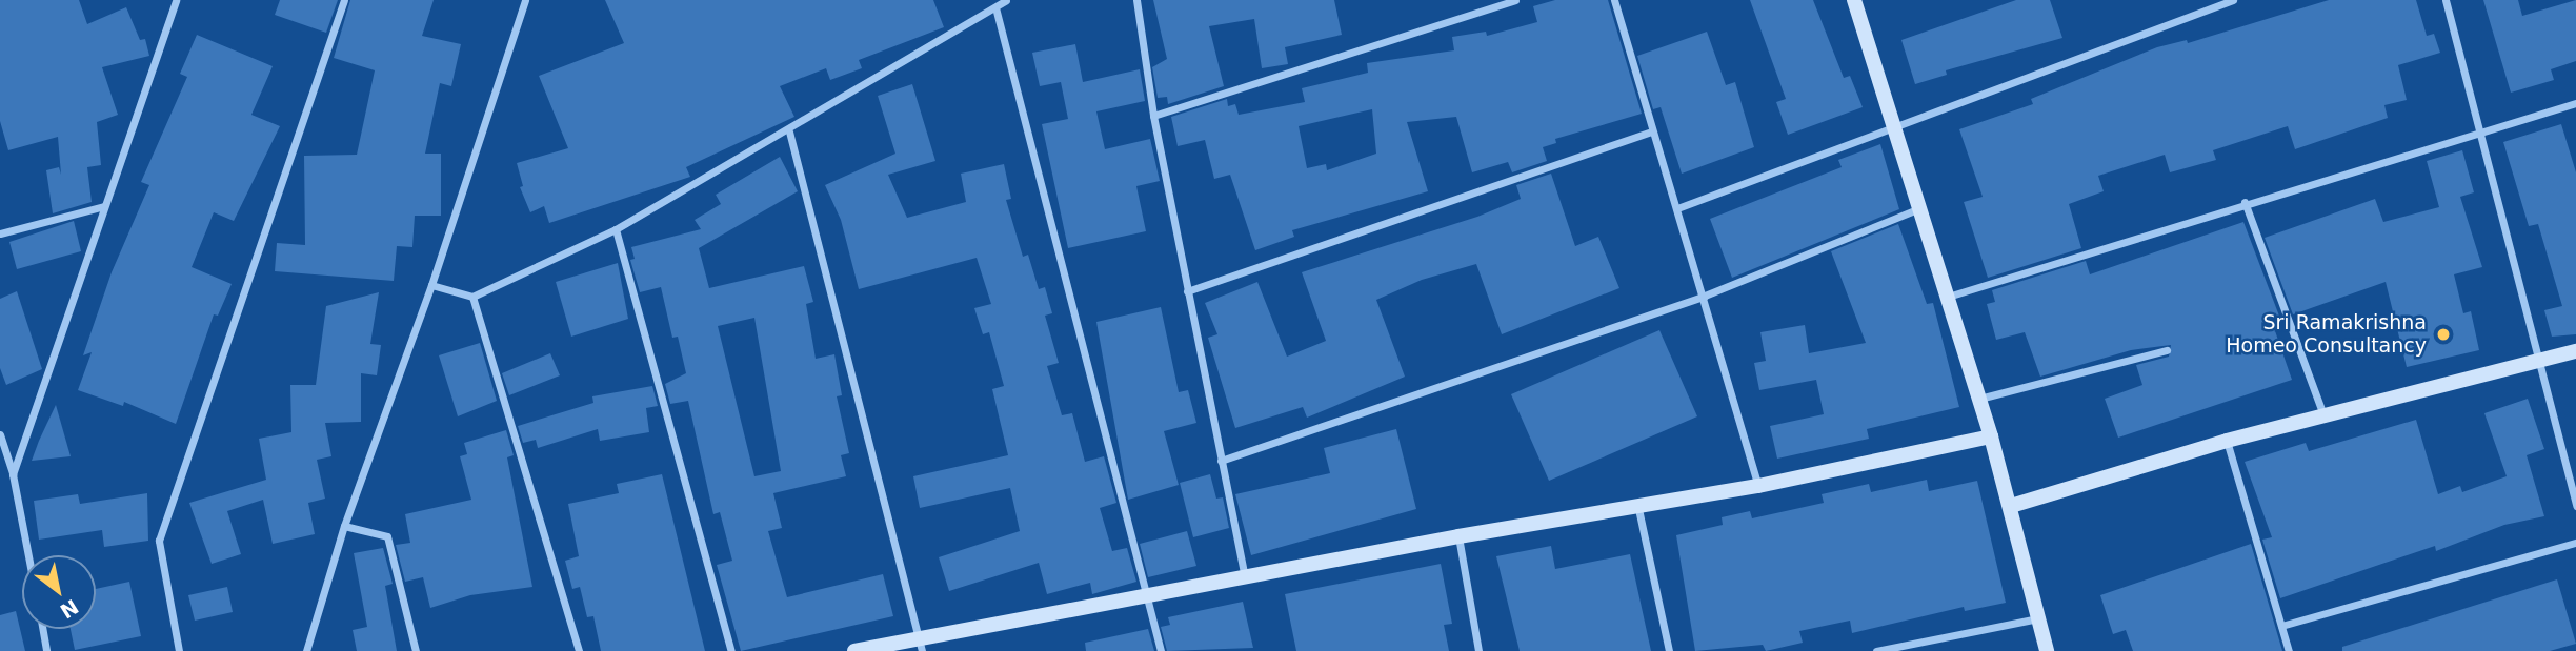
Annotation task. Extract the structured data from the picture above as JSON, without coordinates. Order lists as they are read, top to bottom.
{
  "places": ["Sri Ramakrishna Homeo Consultancy"],
  "north": "bottom right"
}
